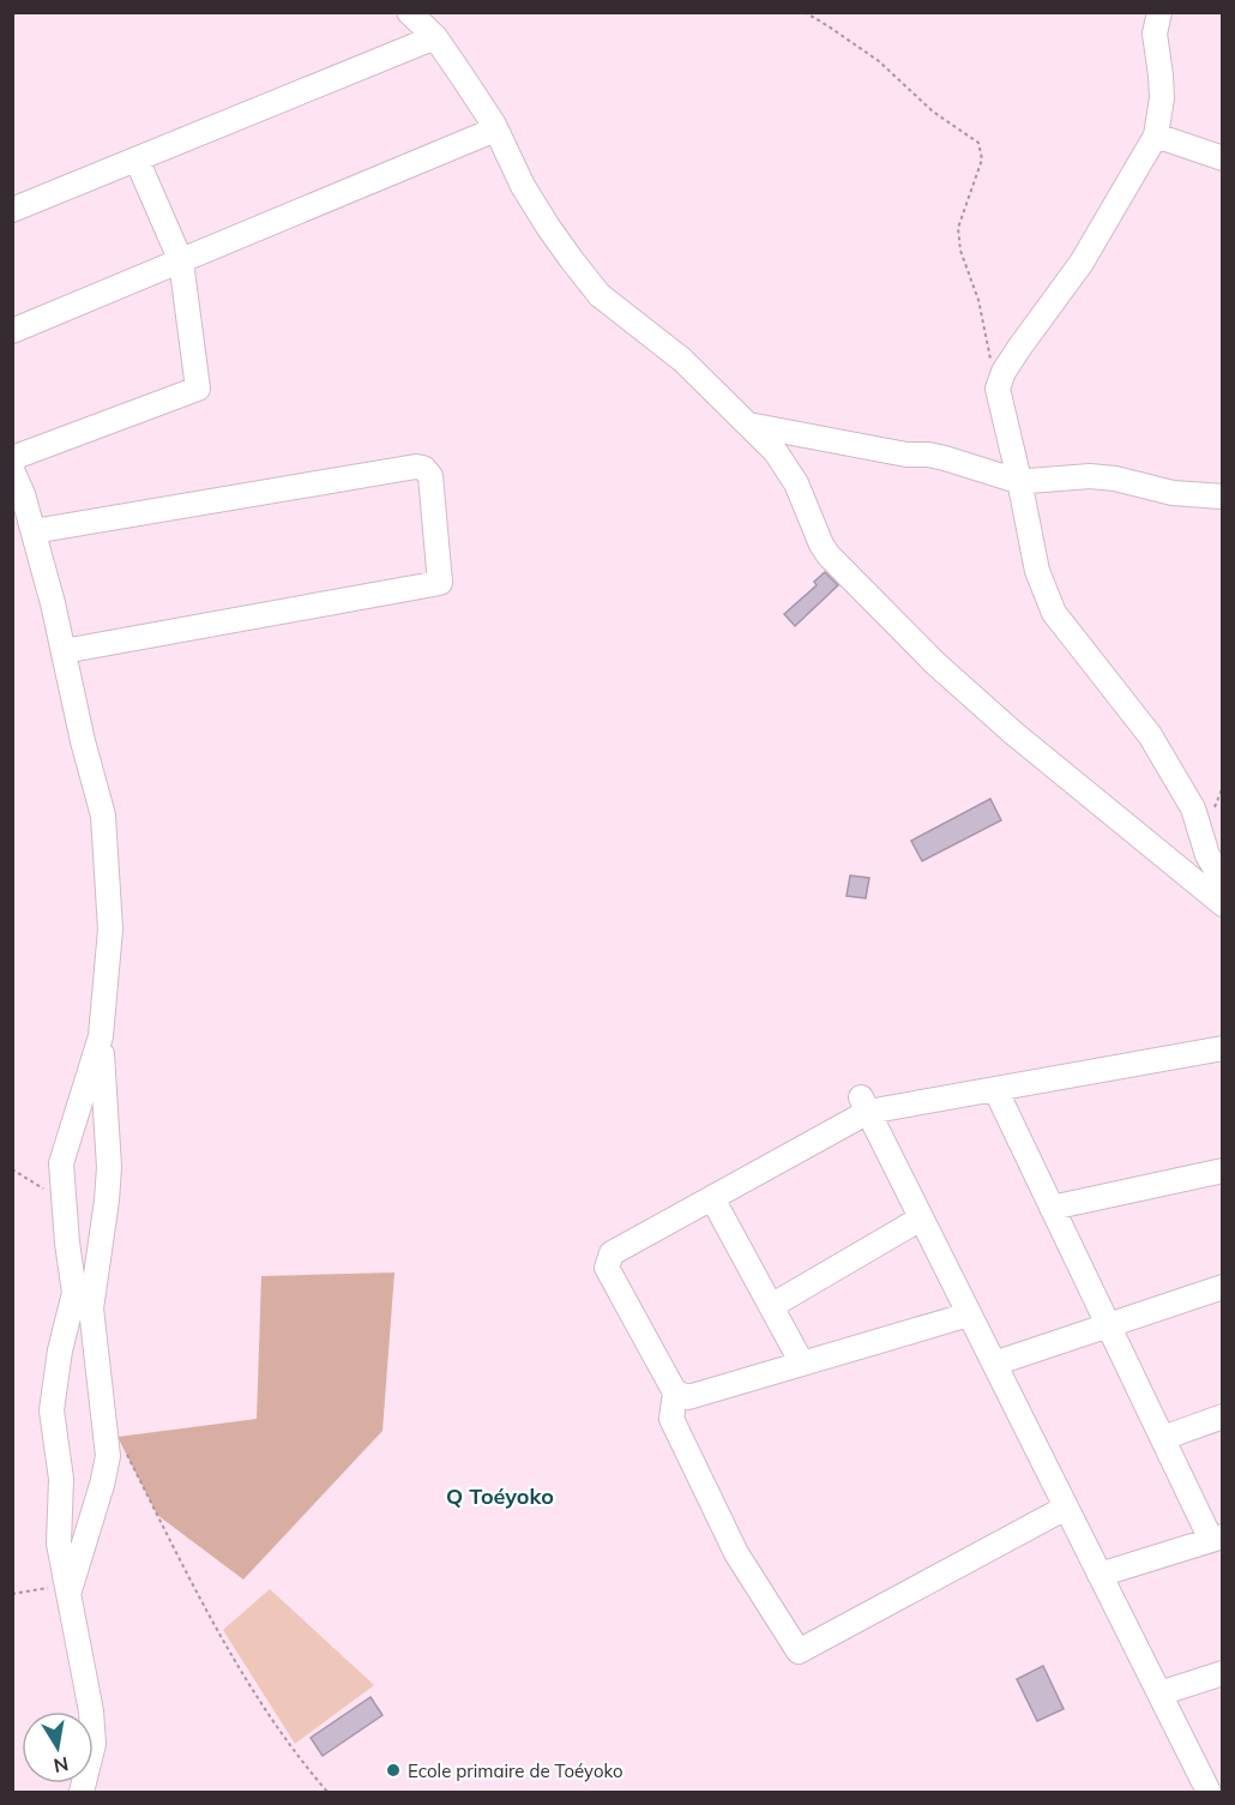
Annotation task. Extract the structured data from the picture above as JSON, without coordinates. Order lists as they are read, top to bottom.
{
  "districts": ["Q Toéyoko"],
  "places": ["Ecole primaire de Toéyoko"],
  "north": "bottom"
}
